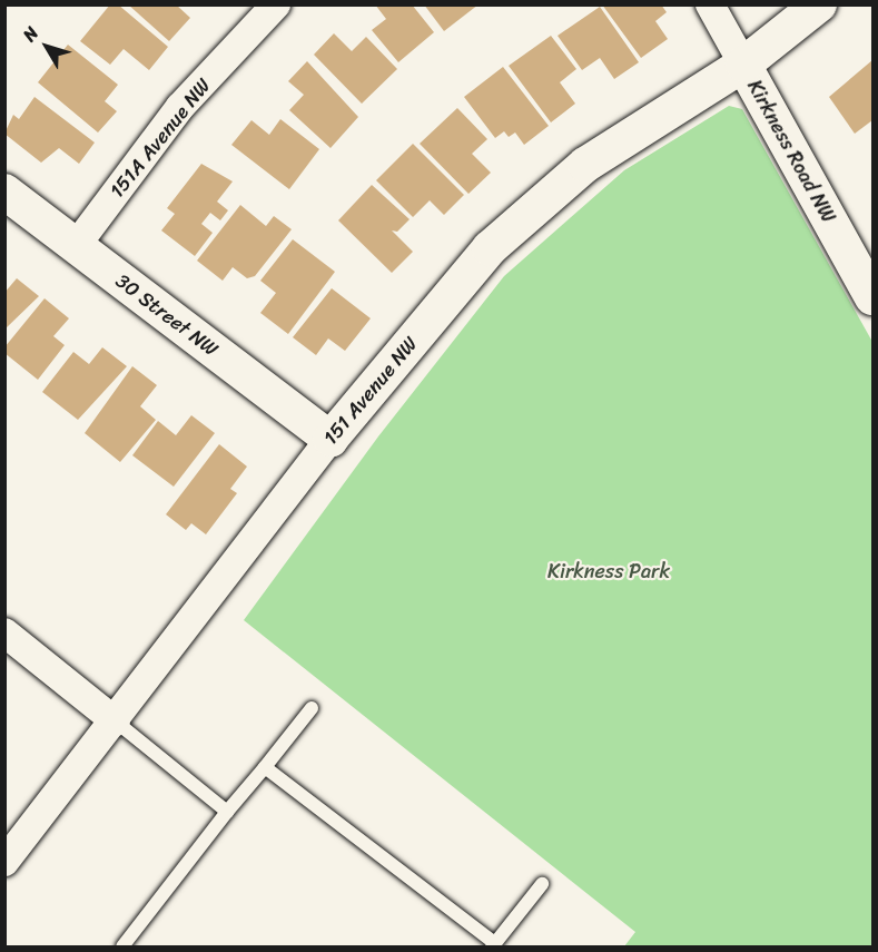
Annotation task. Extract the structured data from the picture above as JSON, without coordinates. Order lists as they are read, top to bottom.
{
  "streets": {
    "street": [
      "151A Avenue NW",
      "Kirkness Road NW",
      "30 Street NW",
      "151 Avenue NW"
    ]
  },
  "crossings": [
    ["151A Avenue NW", "30 Street NW"],
    ["Kirkness Road NW", "151 Avenue NW"],
    ["30 Street NW", "151 Avenue NW"]
  ],
  "parks": ["Kirkness Park"],
  "north": "top left"
}
